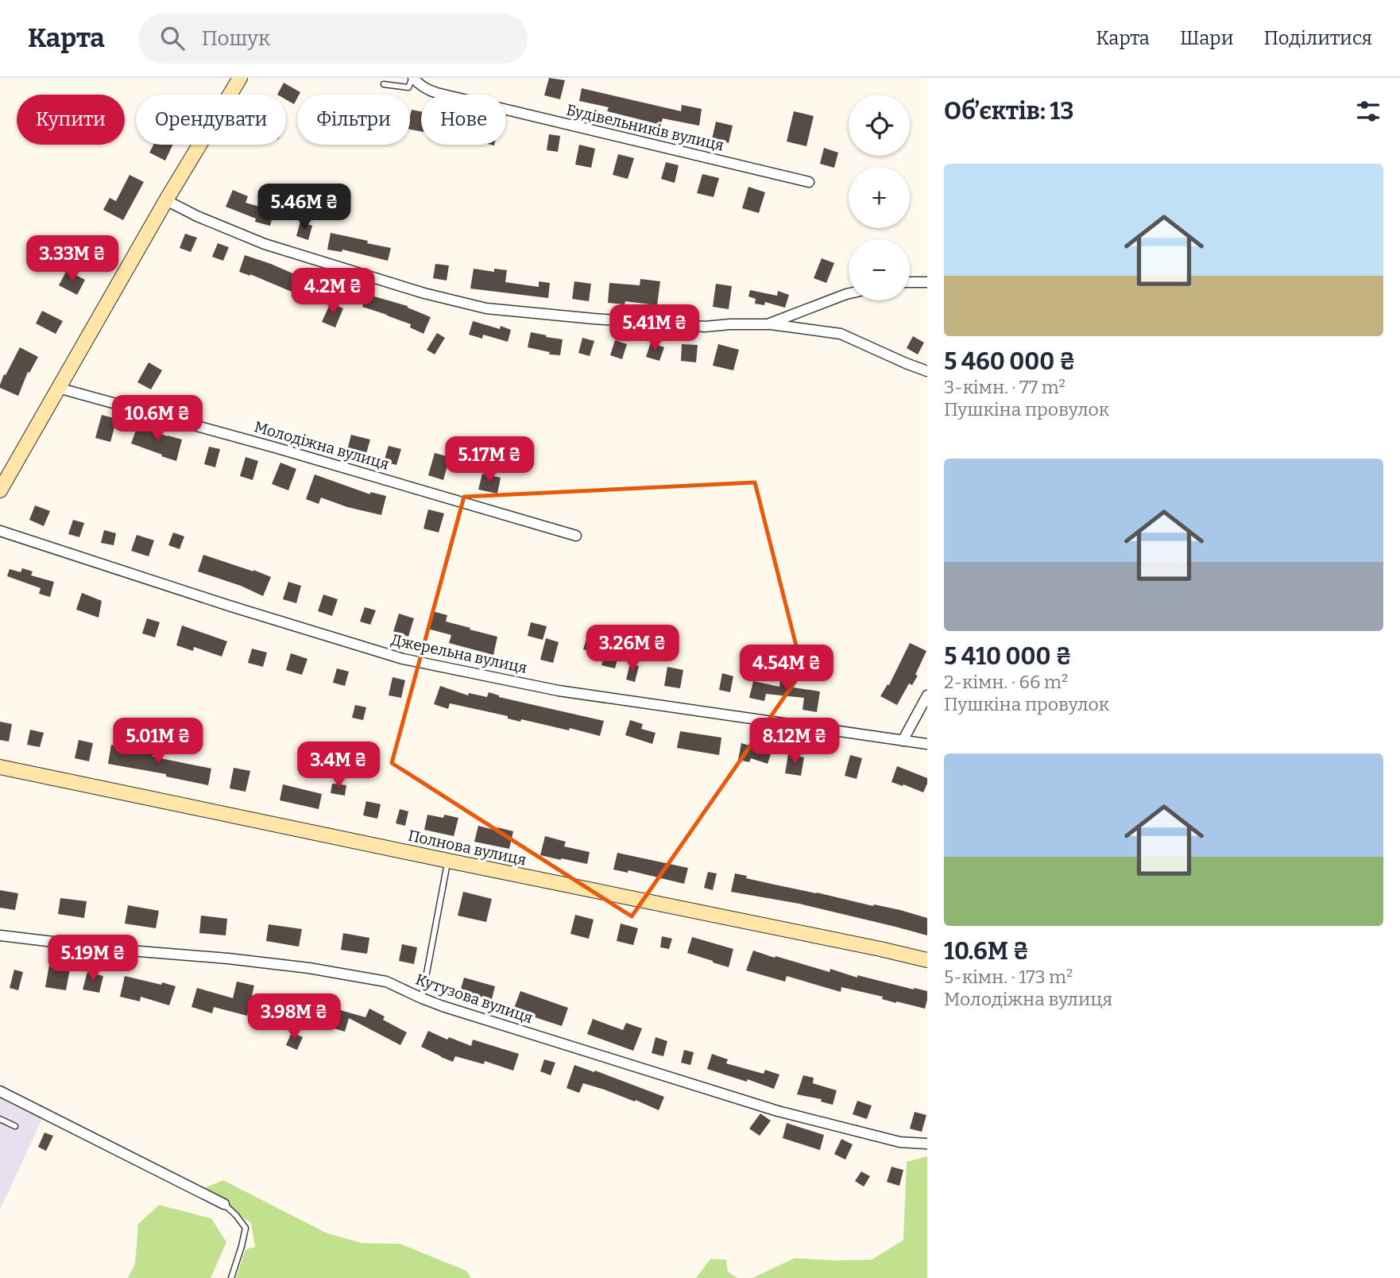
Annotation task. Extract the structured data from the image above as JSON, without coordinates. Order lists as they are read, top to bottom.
{
  "streets": {
    "street": [
      "Будівельників вулиця",
      "Молодіжна вулиця",
      "Джерельна вулиця",
      "Полнова вулиця",
      "Кутузова вулиця"
    ]
  },
  "page": {
    "header": "Карта",
    "search": "Пошук",
    "nav": ["Карта", "Шари", "Поділитися"],
    "heading": "Об’єктів: 13",
    "map_buttons": ["+", "−"],
    "chip": [
      "Купити",
      "Орендувати",
      "Фільтри",
      "Нове"
    ],
    "list": [
      {
        "name": "5 460 000 ₴",
        "note": "3-кімн. · 77 m² · Пушкіна провулок"
      },
      {
        "name": "5 410 000 ₴",
        "note": "2-кімн. · 66 m² · Пушкіна провулок"
      },
      {
        "name": "10.6M ₴",
        "note": "5-кімн. · 173 m² · Молодіжна вулиця"
      }
    ],
    "price": [
      "5.46M ₴",
      "3.33M ₴",
      "4.2M ₴",
      "5.41M ₴",
      "10.6M ₴",
      "5.17M ₴",
      "3.26M ₴",
      "4.54M ₴",
      "5.01M ₴",
      "8.12M ₴",
      "3.4M ₴",
      "5.19M ₴",
      "3.98M ₴"
    ]
  }
}
